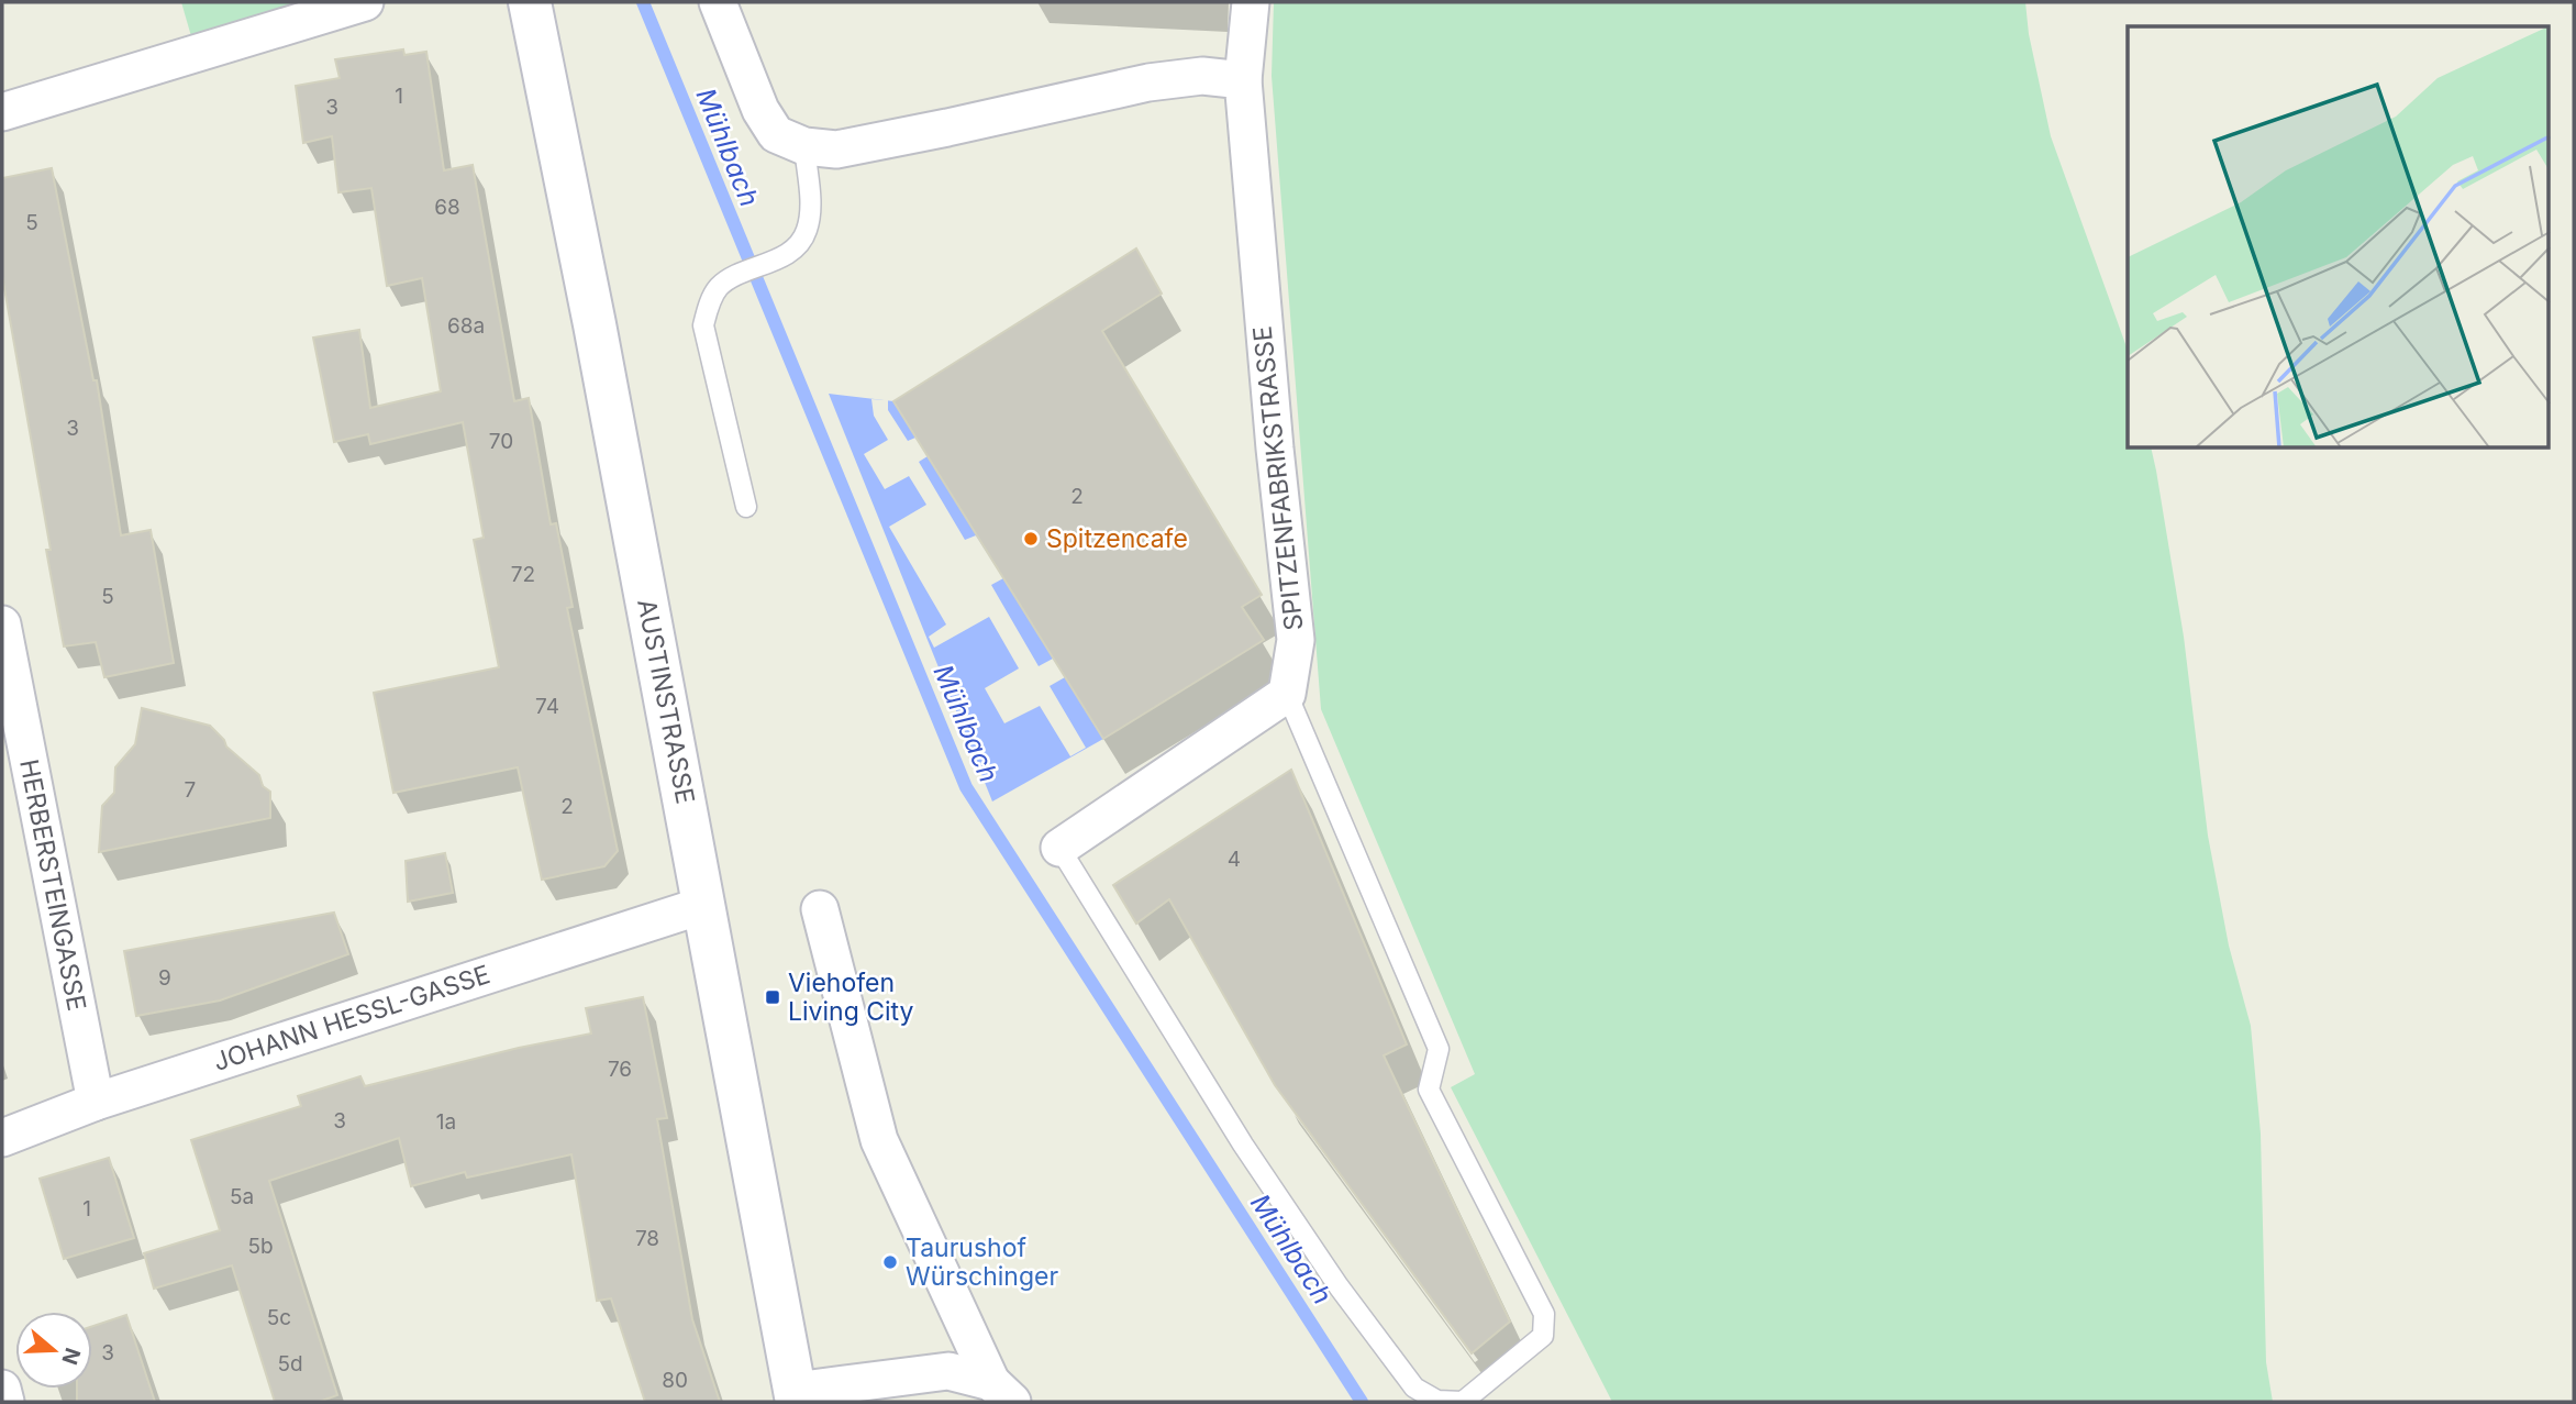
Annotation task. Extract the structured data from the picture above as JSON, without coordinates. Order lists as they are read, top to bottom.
{
  "streets": {
    "main road": ["AUSTINSTRASSE"],
    "street": ["SPITZENFABRIKSTRASSE", "HERBERSTEINGASSE", "JOHANN HESSL-GASSE"]
  },
  "crossings": [
    ["AUSTINSTRASSE", "JOHANN HESSL-GASSE"],
    ["HERBERSTEINGASSE", "JOHANN HESSL-GASSE"]
  ],
  "water": ["Mühlbach"],
  "places": {
    "other": ["Spitzencafe", "Taurushof Würschinger"],
    "transit": ["Viehofen Living City"]
  },
  "house_numbers": [
    "1",
    "3",
    "68",
    "5",
    "68a",
    "3",
    "70",
    "2",
    "72",
    "5",
    "74",
    "7",
    "2",
    "4",
    "9",
    "76",
    "3",
    "1a",
    "5a",
    "1",
    "78",
    "5b",
    "5c",
    "3",
    "5d",
    "80"
  ],
  "north": "right"
}
